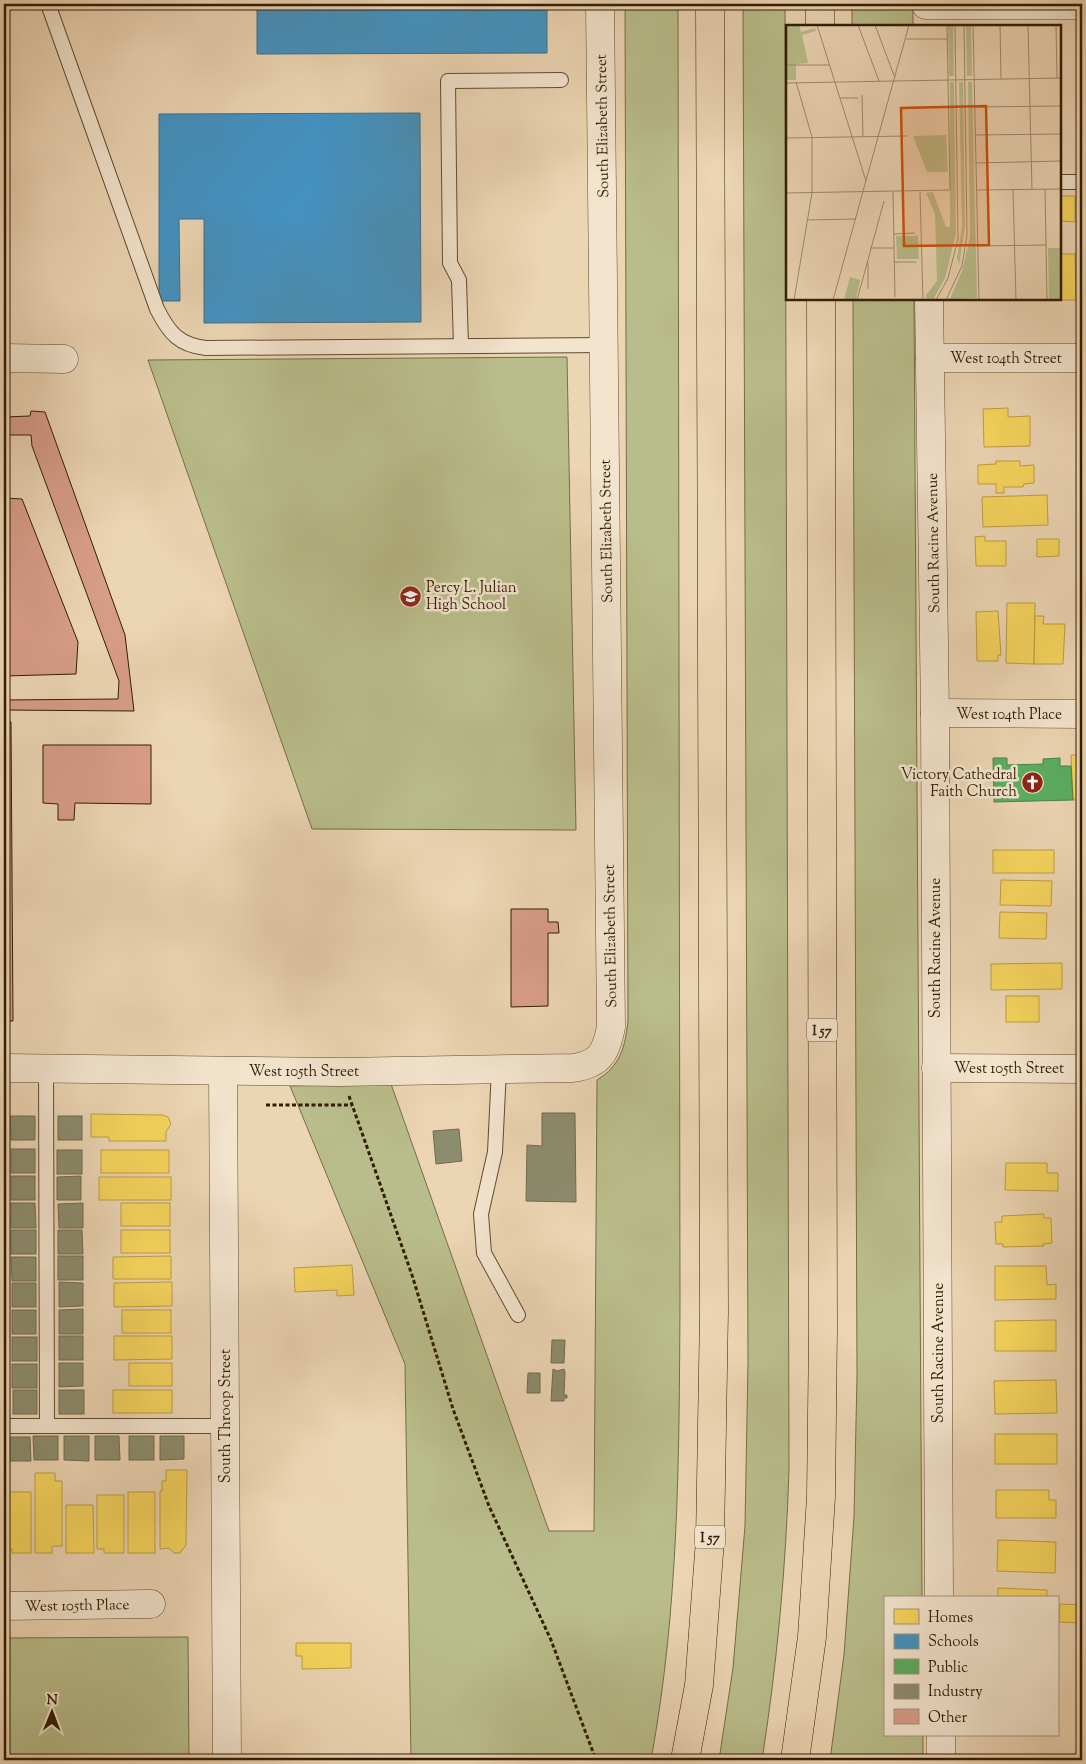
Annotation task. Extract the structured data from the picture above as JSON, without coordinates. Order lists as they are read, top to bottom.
{
  "streets": {
    "highway": ["I 57"],
    "street": [
      "South Elizabeth Street",
      "West 104th Street",
      "South Racine Avenue",
      "West 104th Place",
      "West 105th Street",
      "South Throop Street",
      "West 105th Place"
    ]
  },
  "crossings": [
    ["South Elizabeth Street", "West 105th Street"],
    ["West 104th Street", "South Racine Avenue"],
    ["South Racine Avenue", "West 104th Place"],
    ["South Racine Avenue", "West 105th Street"],
    ["West 105th Street", "South Throop Street"]
  ],
  "places": {
    "school or university": ["Percy L. Julian High School"],
    "church": ["Victory Cathedral Faith Church"]
  },
  "legend": [
    "Homes",
    "Schools",
    "Public",
    "Industry",
    "Other"
  ],
  "north": "top"
}
